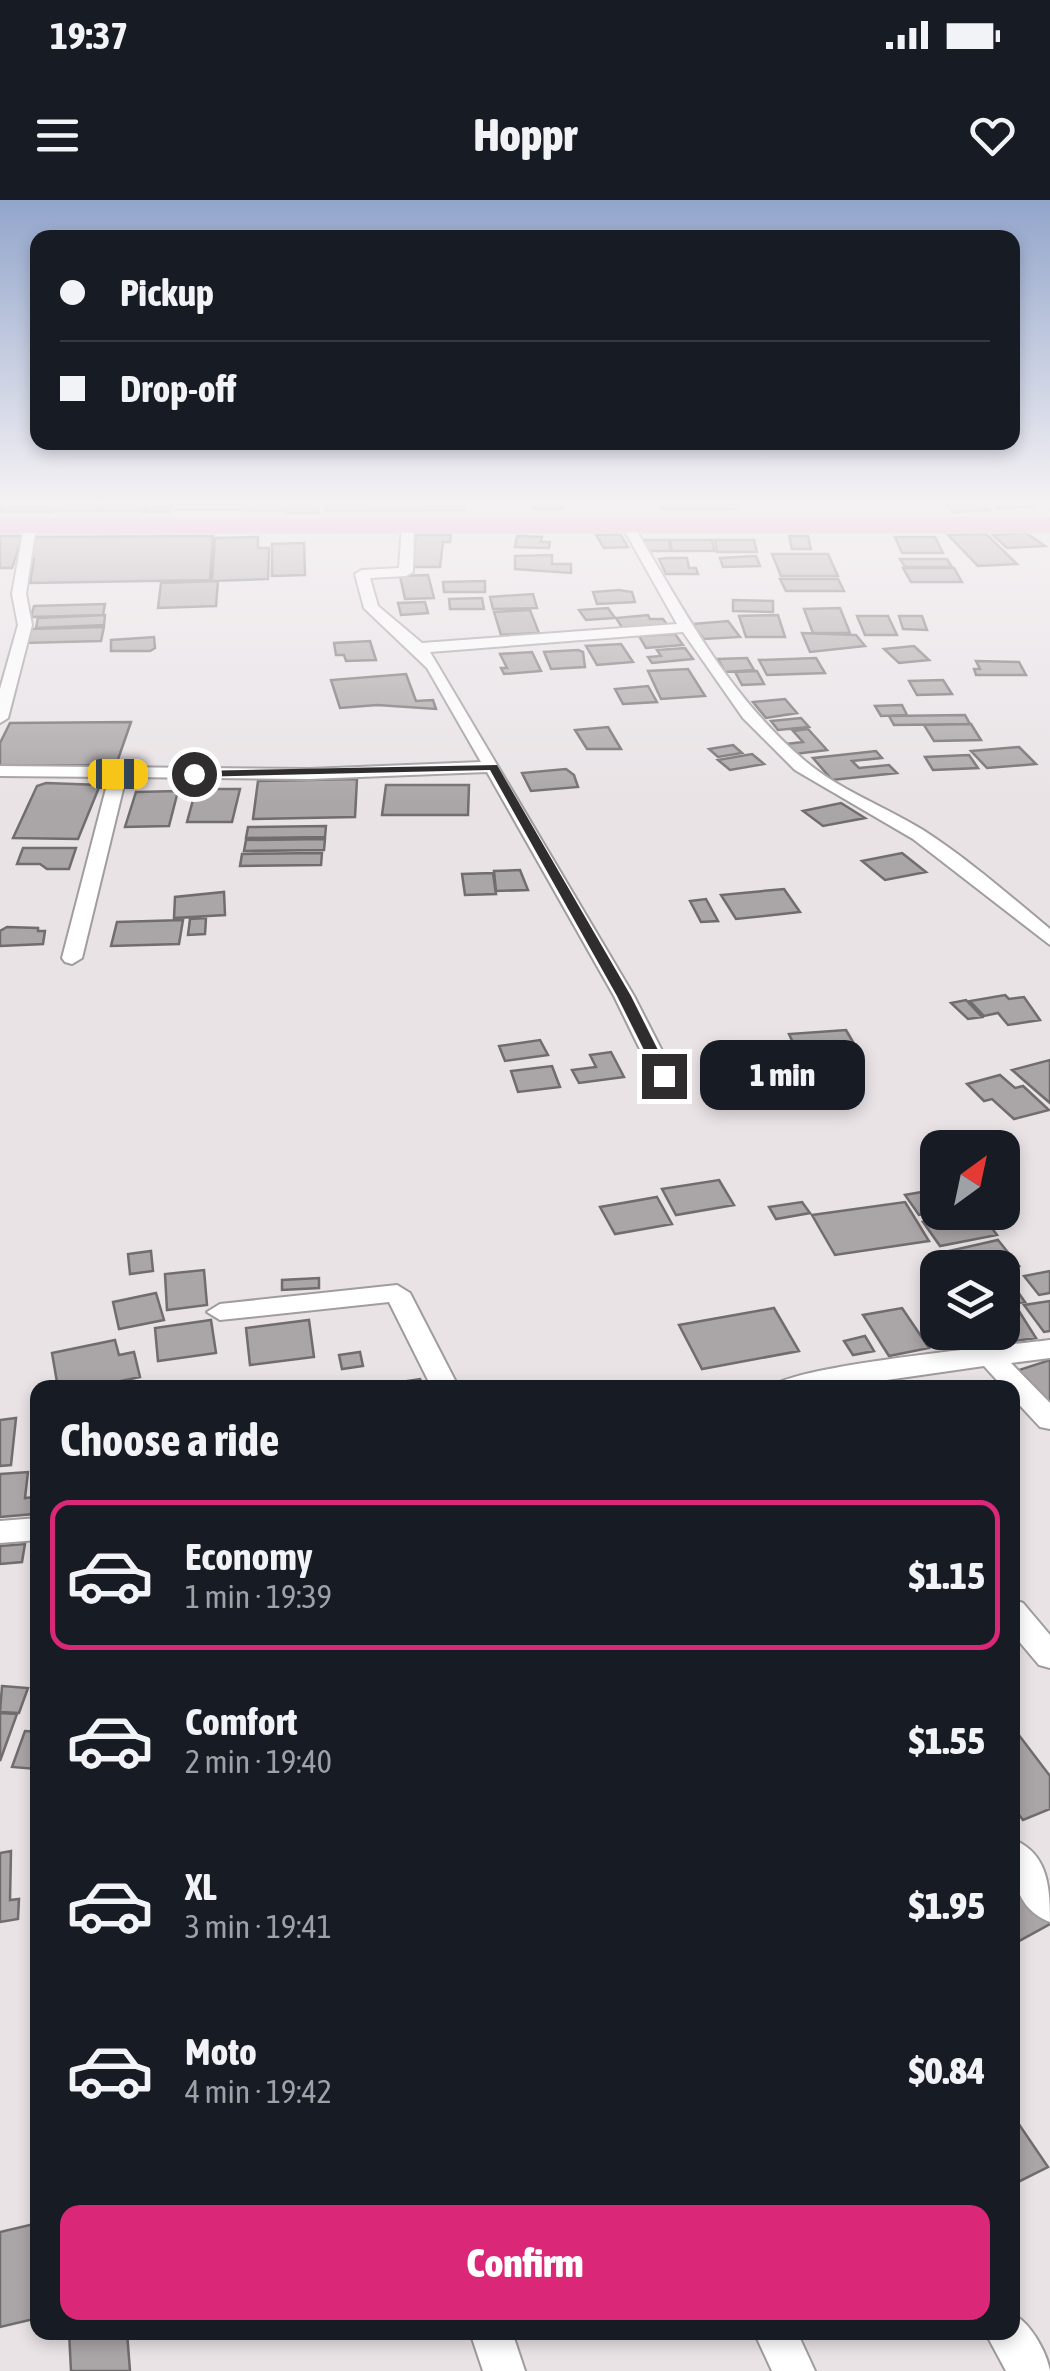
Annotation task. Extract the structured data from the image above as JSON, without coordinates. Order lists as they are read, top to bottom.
{
  "north": "top right",
  "page": {
    "status": "19:37",
    "header": "Hoppr",
    "banner": ["Pickup", "Drop-off"],
    "bubble": "1 min",
    "heading": "Choose a ride",
    "list": [
      {
        "name": "Economy",
        "note": "1 min · 19:39",
        "value": "$1.15"
      },
      {
        "name": "Comfort",
        "note": "2 min · 19:40",
        "value": "$1.55"
      },
      {
        "name": "XL",
        "note": "3 min · 19:41",
        "value": "$1.95"
      },
      {
        "name": "Moto",
        "note": "4 min · 19:42",
        "value": "$0.84"
      }
    ],
    "buttons": "Confirm"
  }
}
